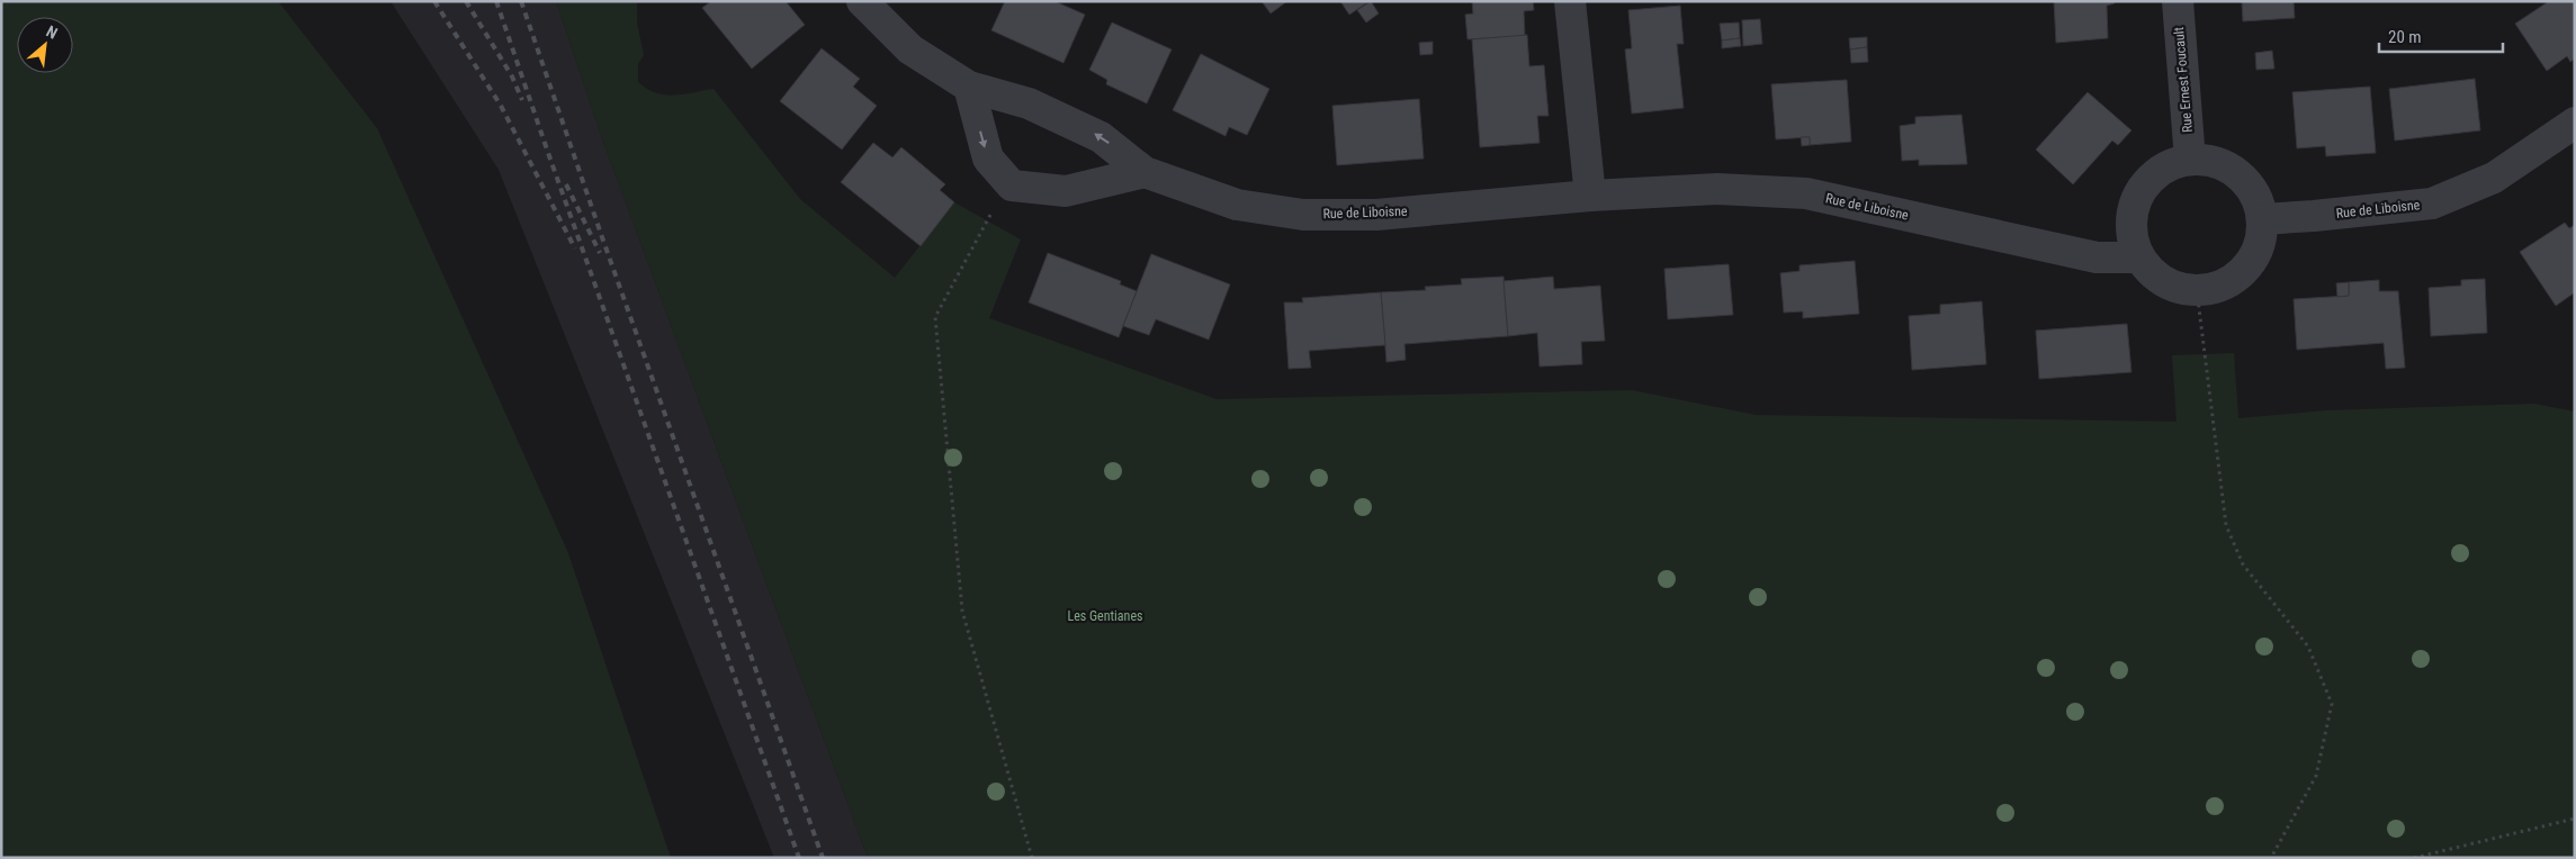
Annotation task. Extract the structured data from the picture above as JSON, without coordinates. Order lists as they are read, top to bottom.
{
  "streets": {
    "street": ["Rue Ernest Foucault", "Rue de Liboisne"]
  },
  "crossings": [
    ["Rue Ernest Foucault", "Rue de Liboisne"]
  ],
  "parks": ["Les Gentianes"],
  "scale_bar": "20 m",
  "north": "top right"
}
